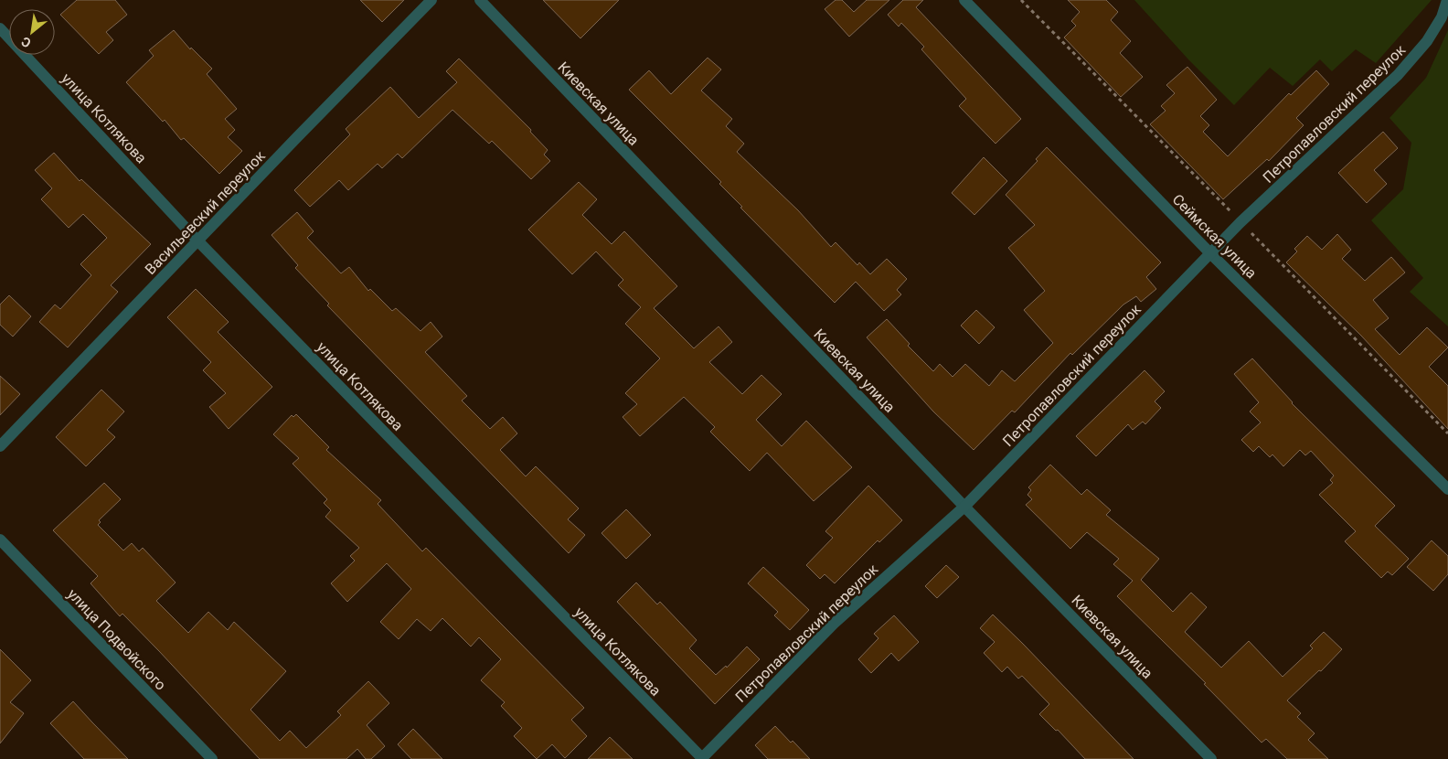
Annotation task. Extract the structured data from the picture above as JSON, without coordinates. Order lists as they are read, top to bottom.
{
  "streets": {
    "street": [
      "Киевская улица",
      "Петропавловский переулок",
      "улица Котлякова",
      "Васильевский переулок",
      "Сеймская улица",
      "улица Подвойского"
    ]
  },
  "crossings": [
    ["Киевская улица", "Петропавловский переулок"],
    ["Петропавловский переулок", "улица Котлякова"],
    ["Петропавловский переулок", "Сеймская улица"],
    ["улица Котлякова", "Васильевский переулок"]
  ],
  "north": "bottom left"
}
